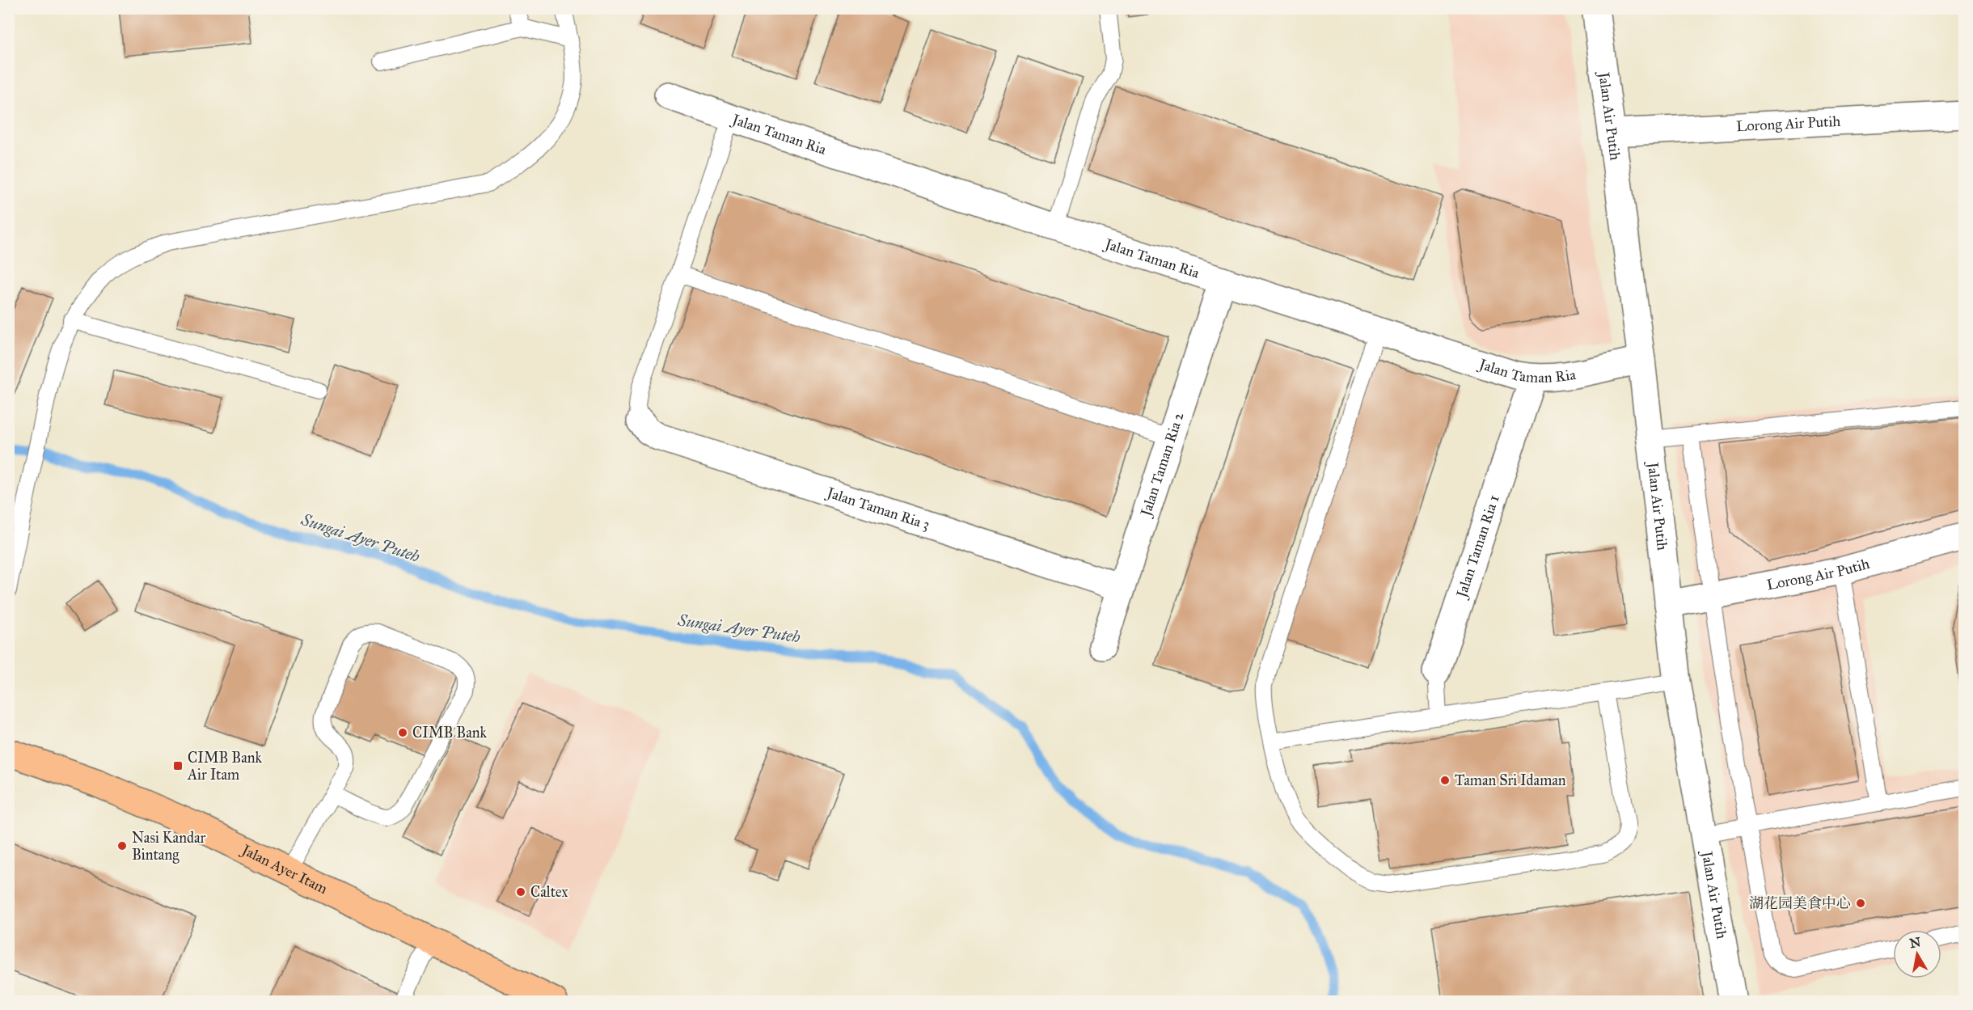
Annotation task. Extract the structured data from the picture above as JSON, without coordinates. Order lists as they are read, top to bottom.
{
  "streets": {
    "main road": ["Jalan Ayer Itam"],
    "street": [
      "Jalan Air Putih",
      "Lorong Air Putih",
      "Jalan Taman Ria",
      "Jalan Taman Ria 2",
      "Jalan Taman Ria 3",
      "Jalan Taman Ria 1"
    ]
  },
  "crossings": [
    ["Jalan Air Putih", "Lorong Air Putih"],
    ["Jalan Air Putih", "Jalan Taman Ria"],
    ["Jalan Taman Ria", "Jalan Taman Ria 2"],
    ["Jalan Taman Ria", "Jalan Taman Ria 1"],
    ["Jalan Taman Ria 2", "Jalan Taman Ria 3"]
  ],
  "water": ["Sungai Ayer Puteh"],
  "places": {
    "other": [
      "CIMB Bank",
      "Taman Sri Idaman",
      "Nasi Kandar Bintang",
      "Caltex",
      "湖花园美食中心"
    ],
    "transit": ["CIMB Bank Air Itam"]
  },
  "north": "top"
}
